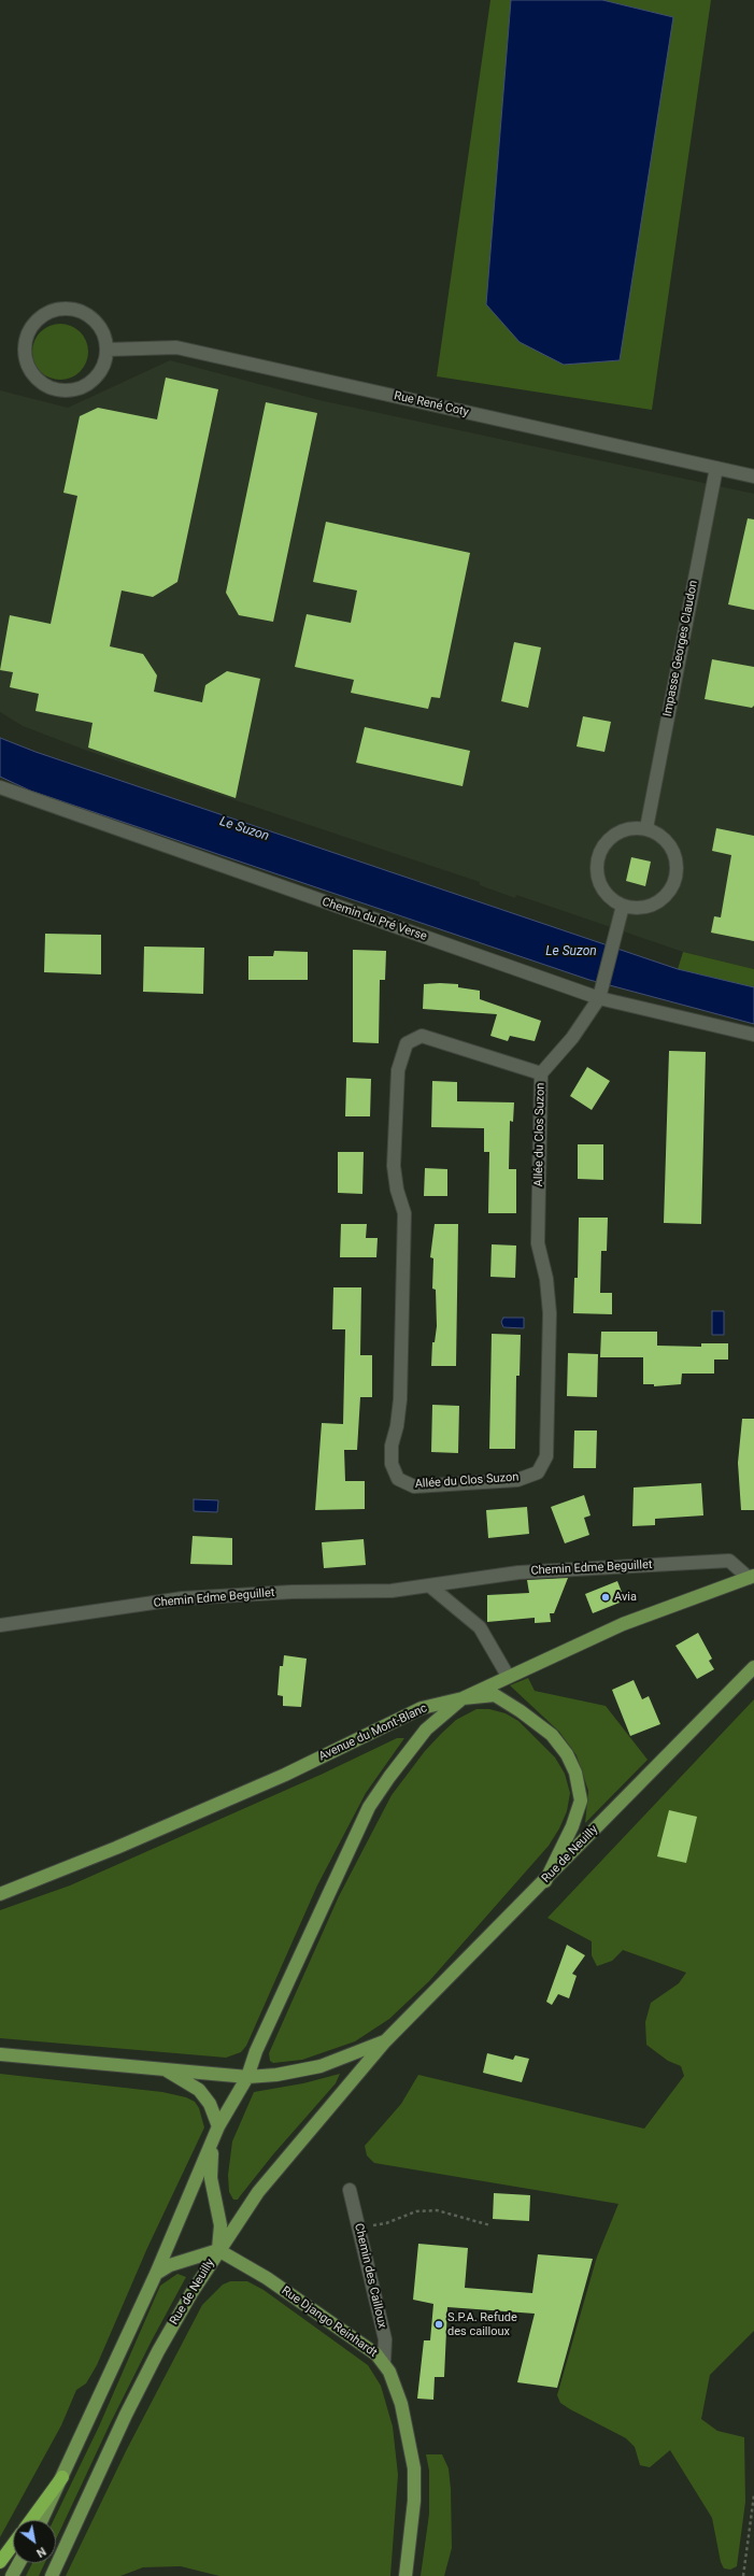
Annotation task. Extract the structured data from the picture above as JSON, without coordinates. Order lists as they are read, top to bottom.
{
  "streets": {
    "main road": ["Avenue du Mont-Blanc", "Rue de Neuilly", "Rue Django Reinhardt"],
    "street": [
      "Rue René Coty",
      "Impasse Georges Claudon",
      "Chemin du Pré Verse",
      "Allée du Clos Suzon",
      "Chemin Edme Beguillet",
      "Chemin des Cailloux"
    ]
  },
  "crossings": [
    ["Rue René Coty", "Impasse Georges Claudon"],
    ["Chemin du Pré Verse", "Allée du Clos Suzon"],
    ["Chemin Edme Beguillet", "Avenue du Mont-Blanc"],
    ["Rue de Neuilly", "Rue Django Reinhardt"],
    ["Chemin des Cailloux", "Rue Django Reinhardt"]
  ],
  "water": ["Le Suzon"],
  "places": ["Avia", "S.P.A. Refude des cailloux"],
  "north": "bottom right"
}
